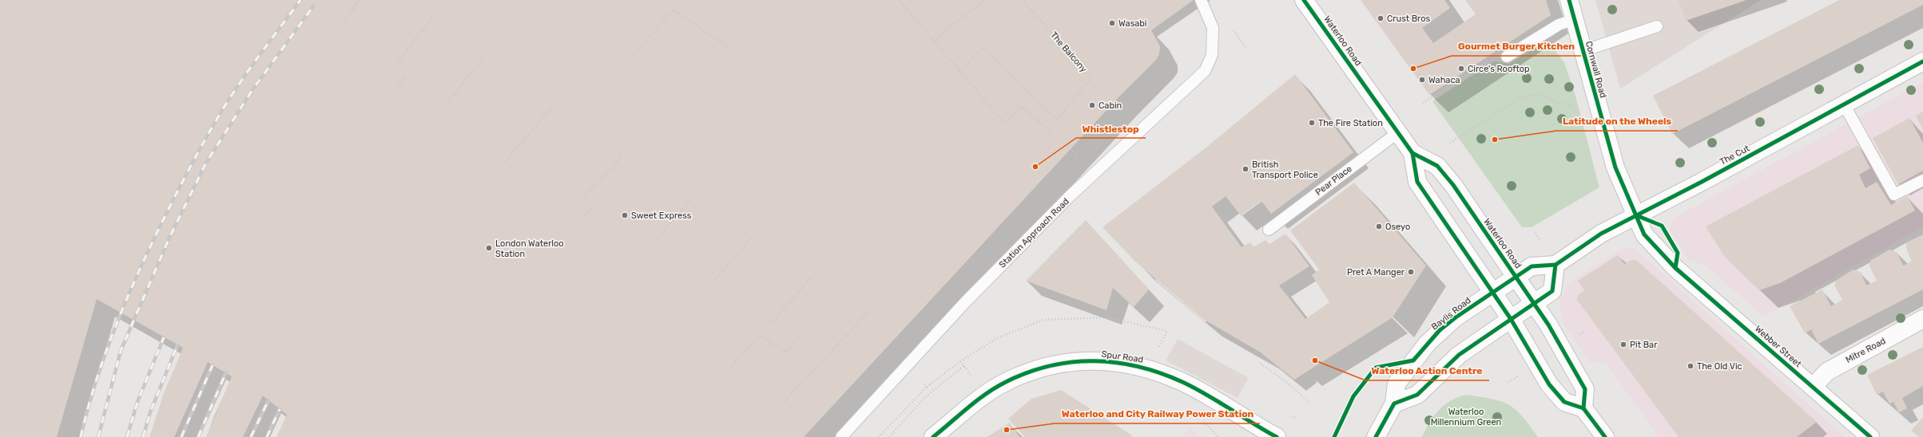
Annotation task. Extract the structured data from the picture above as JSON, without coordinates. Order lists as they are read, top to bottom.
{
  "streets": {
    "street": [
      "Waterloo Road",
      "Cornwall Road",
      "The Cut",
      "Baylis Road",
      "Webber Street",
      "Mitre Road",
      "Spur Road"
    ],
    "lane": ["Pear Place", "Station Approach Road"],
    "path": ["The Balcony"]
  },
  "crossings": [
    ["Waterloo Road", "Pear Place"],
    ["Waterloo Road", "Baylis Road"],
    ["Cornwall Road", "The Cut"],
    ["Cornwall Road", "Webber Street"],
    ["The Cut", "Webber Street"],
    ["Webber Street", "Mitre Road"]
  ],
  "parks": ["Waterloo Millennium Green"],
  "places": [
    "Crust Bros",
    "Wasabi",
    "Gourmet Burger Kitchen",
    "Circe's Rooftop",
    "Wahaca",
    "Cabin",
    "The Fire Station",
    "Latitude on the Wheels",
    "Whistlestop",
    "British Transport Police",
    "Sweet Express",
    "Oseyo",
    "London Waterloo Station",
    "Pret A Manger",
    "Pit Bar",
    "Waterloo Action Centre",
    "The Old Vic",
    "Waterloo and City Railway Power Station"
  ]
}
